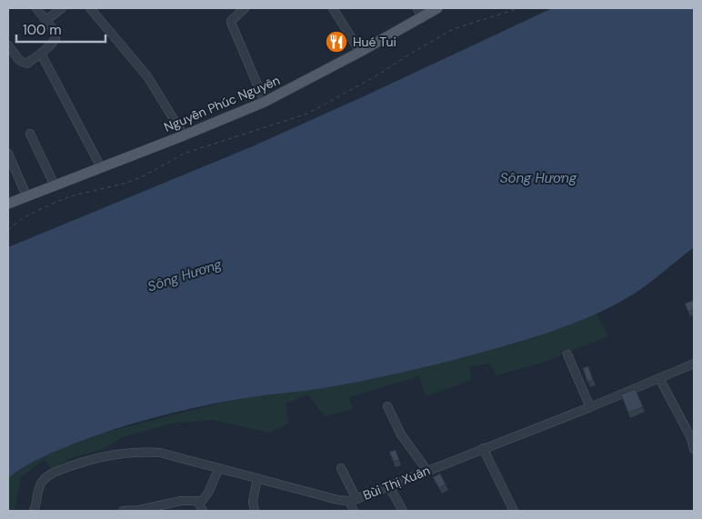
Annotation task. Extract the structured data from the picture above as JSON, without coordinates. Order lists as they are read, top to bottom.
{
  "streets": {
    "main road": ["Nguyễn Phúc Nguyên"],
    "street": ["Bùi Thị Xuân"]
  },
  "water": ["Sông Hương"],
  "places": {
    "restaurant": ["Hué Tui"]
  },
  "scale_bar": "100 m"
}
